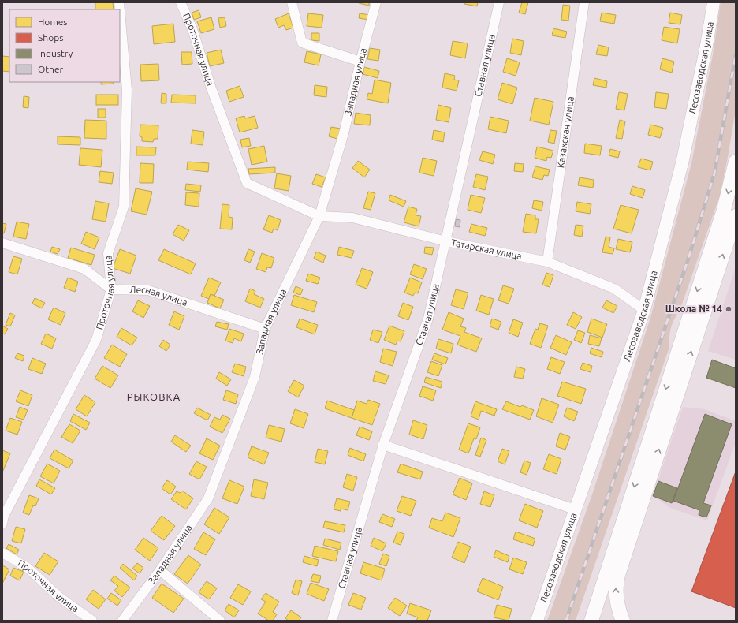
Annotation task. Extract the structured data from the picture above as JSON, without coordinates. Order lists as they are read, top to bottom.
{
  "streets": {
    "street": [
      "Проточная улица",
      "Ставная улица",
      "Лесозаводская улица",
      "Западная улица",
      "Казахская улица",
      "Татарская улица",
      "Лесная улица"
    ]
  },
  "crossings": [
    ["Проточная улица", "Западная улица"],
    ["Проточная улица", "Татарская улица"],
    ["Проточная улица", "Лесная улица"],
    ["Ставная улица", "Татарская улица"],
    ["Лесозаводская улица", "Татарская улица"],
    ["Западная улица", "Татарская улица"],
    ["Западная улица", "Лесная улица"],
    ["Казахская улица", "Татарская улица"]
  ],
  "districts": ["РЫКОВКА"],
  "places": ["Школа № 14"],
  "legend": [
    "Homes",
    "Shops",
    "Industry",
    "Other"
  ]
}
